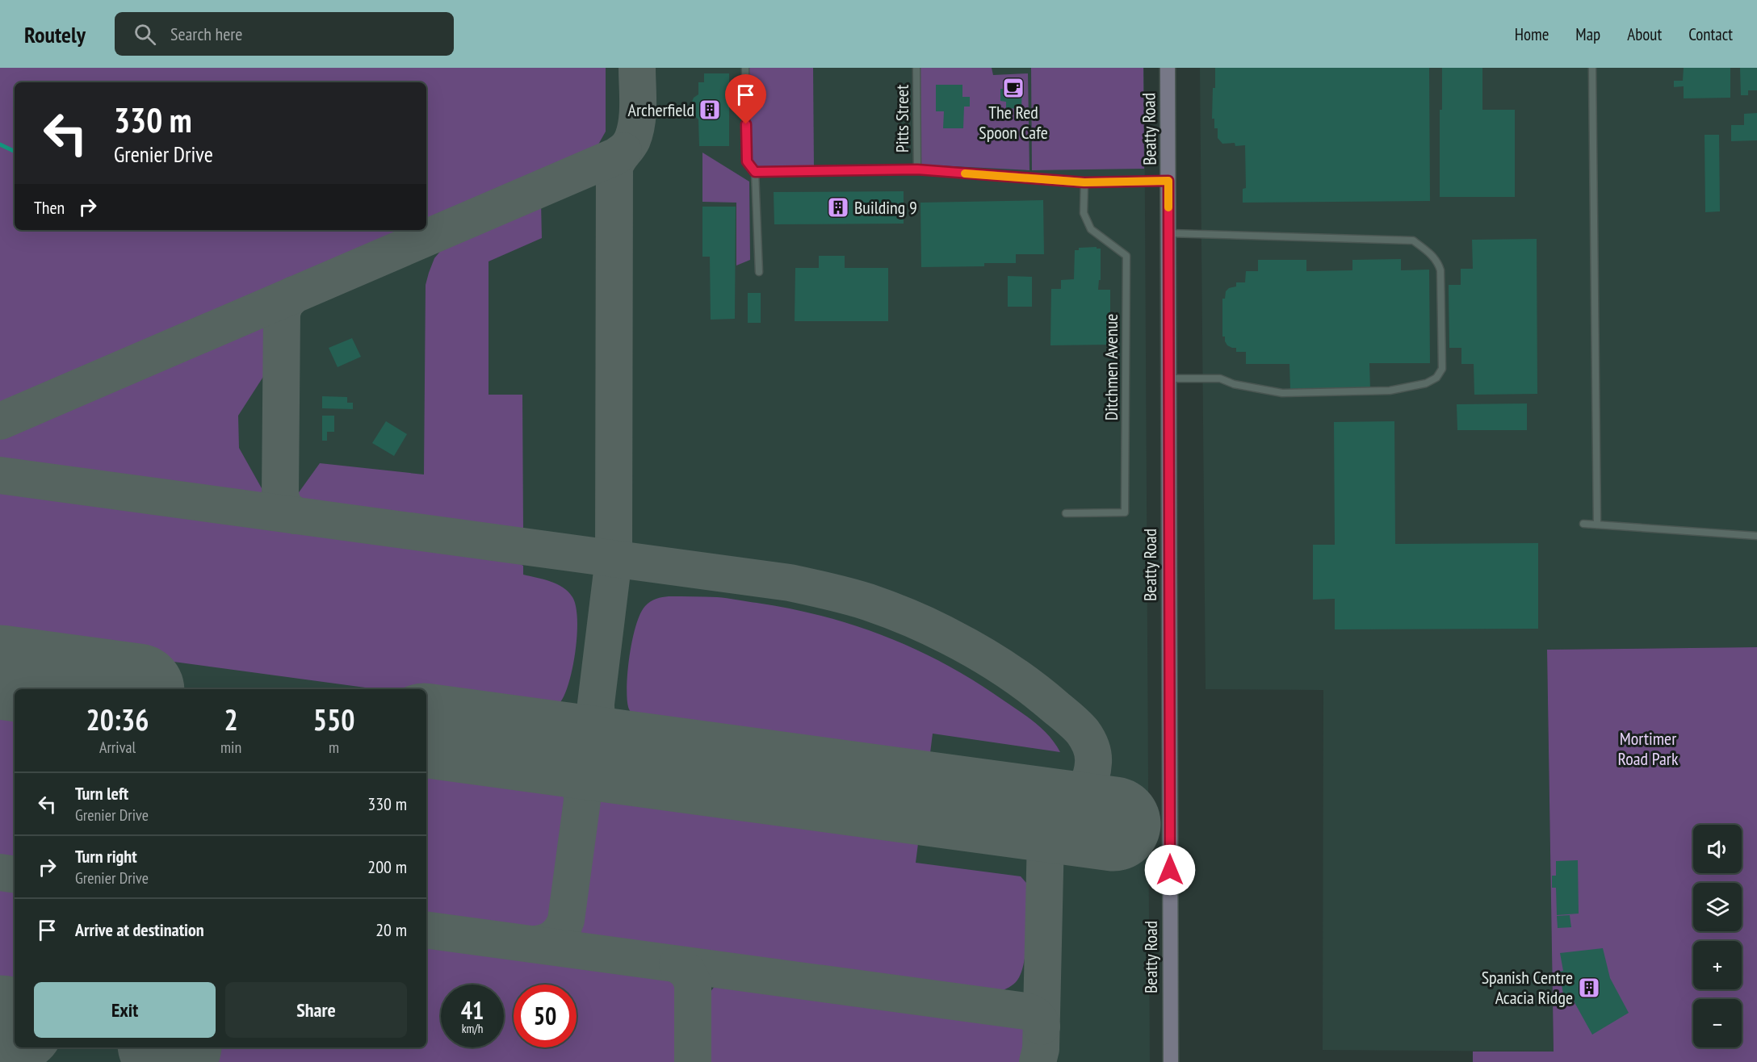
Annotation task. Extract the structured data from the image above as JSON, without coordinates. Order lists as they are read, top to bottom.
{
  "streets": {
    "main road": ["Beatty Road"],
    "lane": ["Pitts Street", "Ditchmen Avenue"]
  },
  "parks": ["Mortimer Road Park"],
  "places": {
    "cafe": ["The Red Spoon Cafe"],
    "building": ["Archerfield", "Building 9", "Spanish Centre Acacia Ridge"]
  },
  "page": {
    "header": "Routely",
    "search": "Search here",
    "nav": [
      "Home",
      "Map",
      "About",
      "Contact"
    ],
    "turn": ["330 m", "Grenier Drive"],
    "then": "Then",
    "eta": [
      "20:36",
      "Arrival",
      "2",
      "min",
      "550",
      "m"
    ],
    "list": [
      {
        "name": "Turn left",
        "note": "Grenier Drive",
        "value": "330 m"
      },
      {
        "name": "Turn right",
        "note": "Grenier Drive",
        "value": "200 m"
      },
      {
        "name": "Arrive at destination",
        "value": "20 m"
      }
    ],
    "map_buttons": ["+", "−"],
    "buttons": ["Exit", "Share"],
    "speed": "41 km/h",
    "limit": "50"
  }
}
